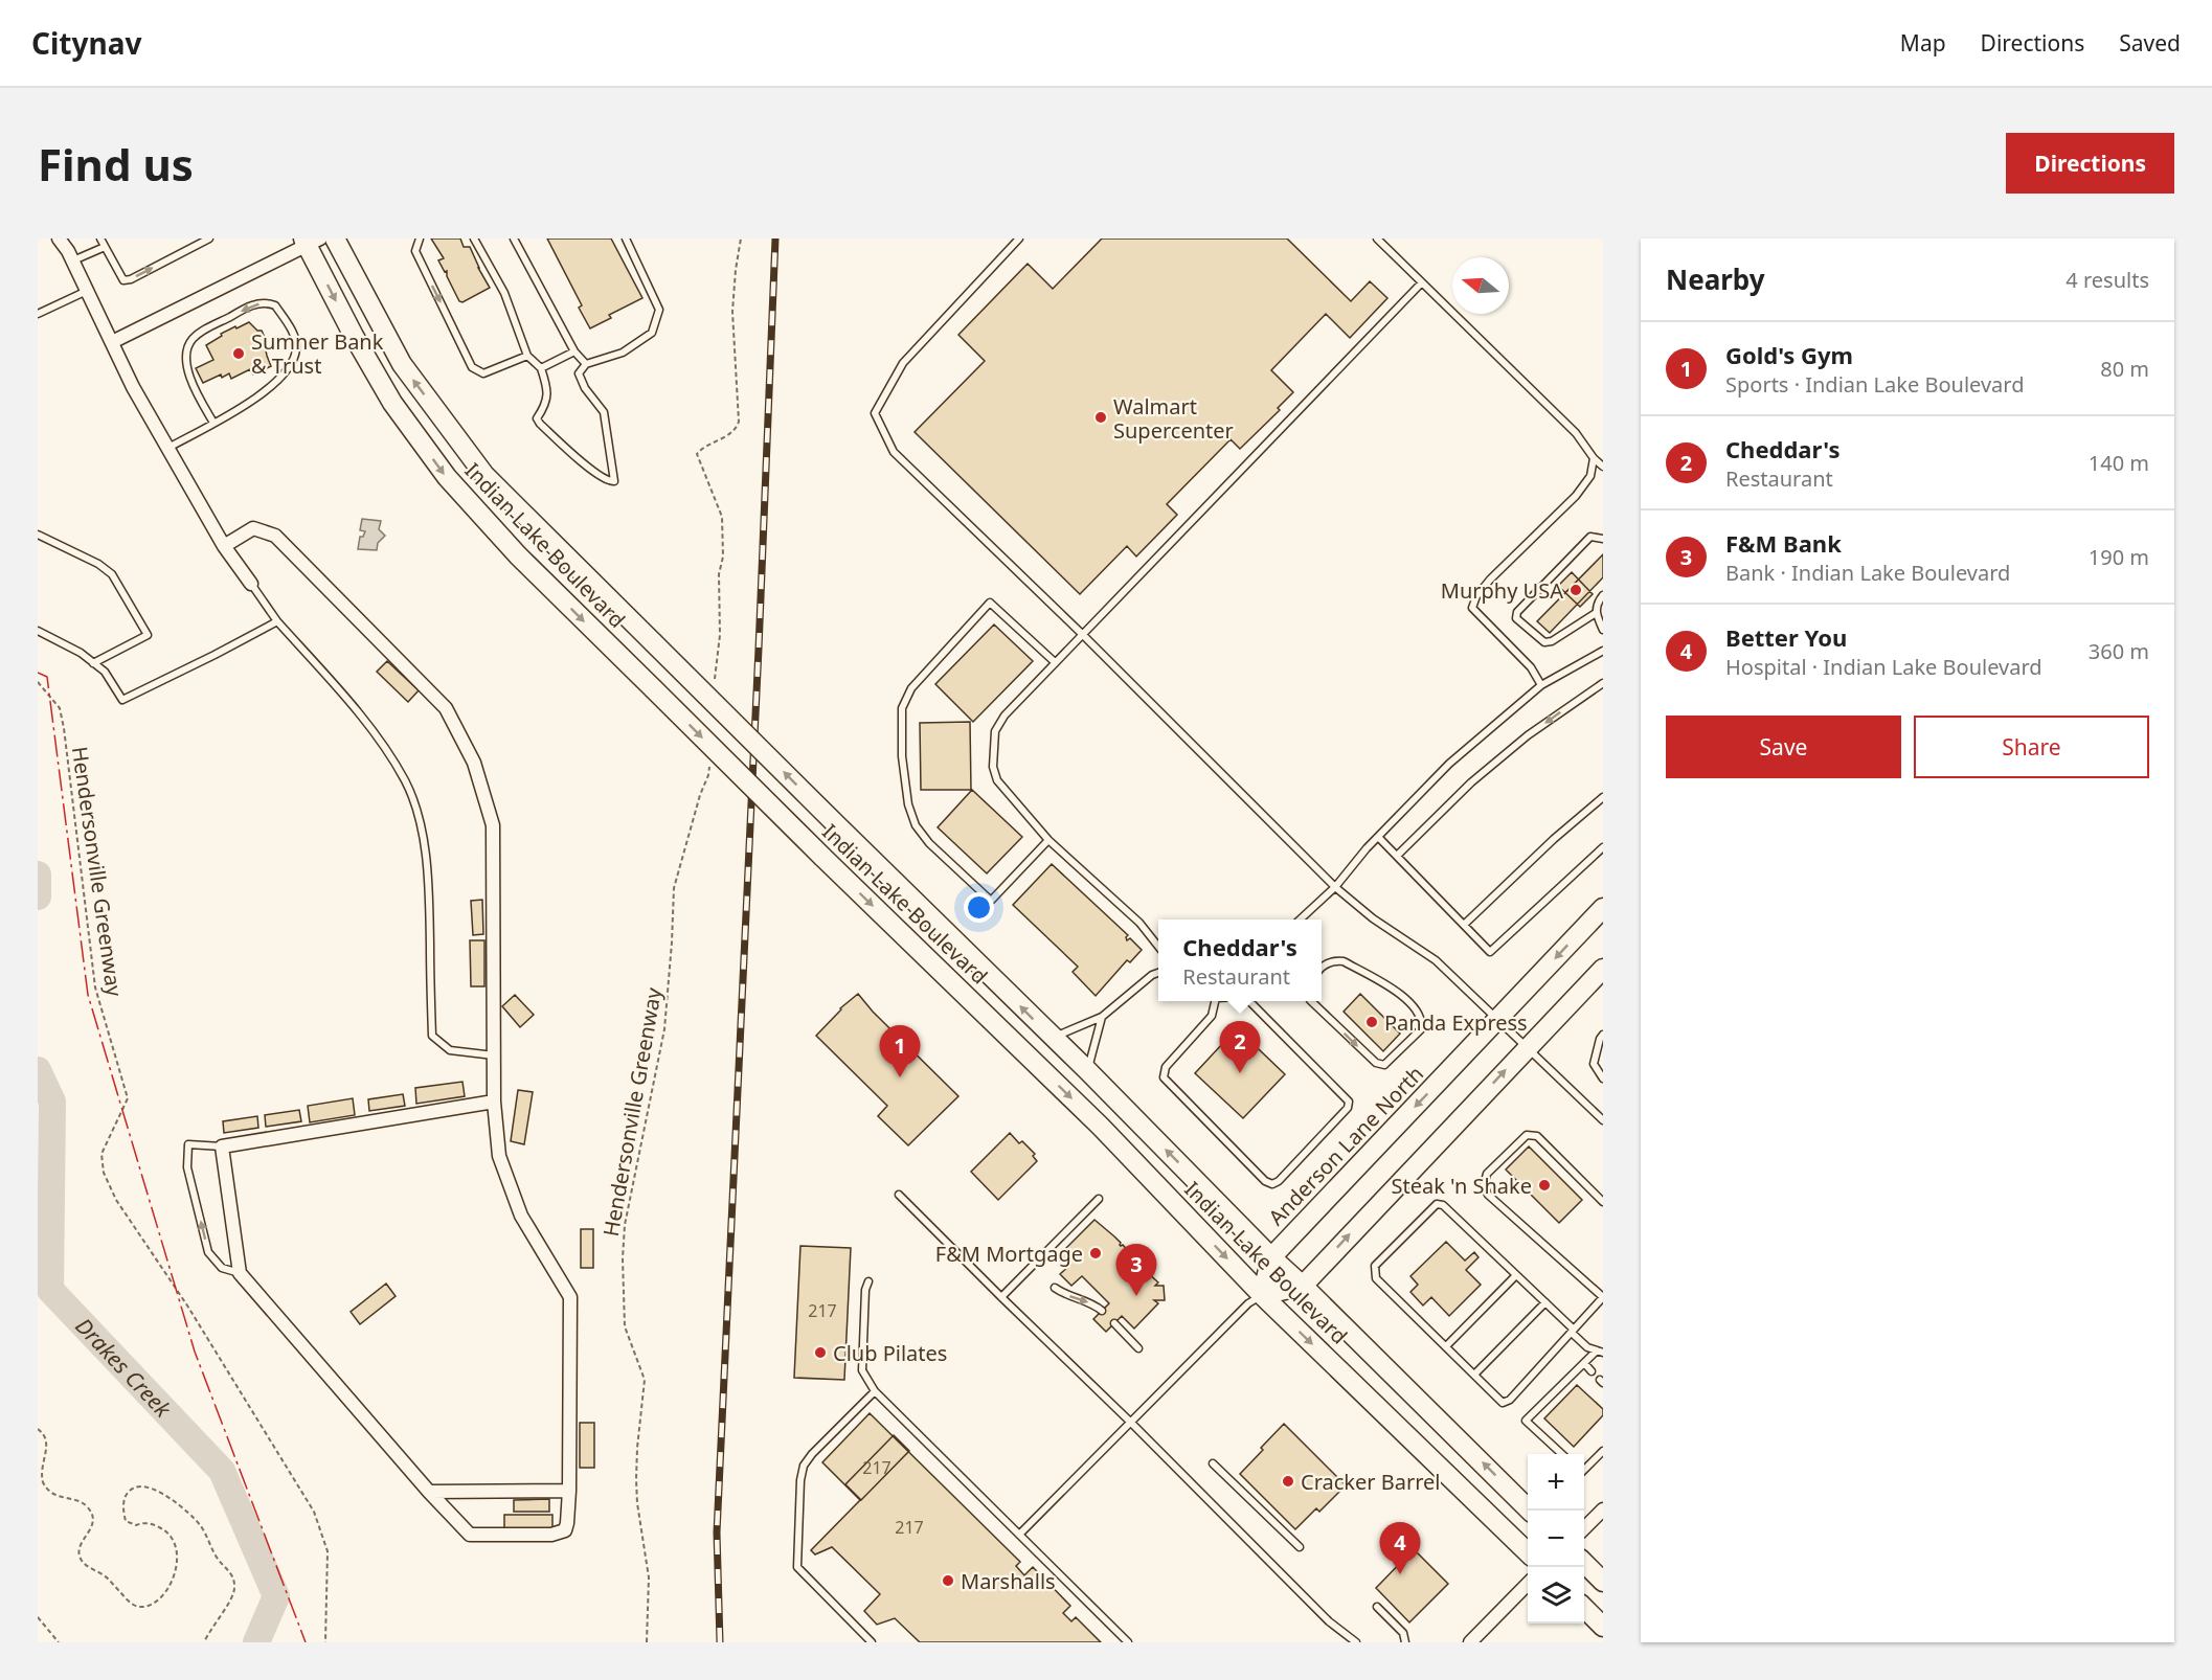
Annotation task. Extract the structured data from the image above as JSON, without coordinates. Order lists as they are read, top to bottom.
{
  "streets": {
    "main road": ["Indian Lake Boulevard", "Anderson Lane North"],
    "path": ["Hendersonville Greenway"]
  },
  "crossings": [
    ["Indian Lake Boulevard", "Anderson Lane North"]
  ],
  "water": ["Drakes Creek"],
  "places": [
    "Sumner Bank & Trust",
    "Walmart Supercenter",
    "Murphy USA",
    "Panda Express",
    "Steak 'n Shake",
    "F&M Mortgage",
    "Club Pilates",
    "Cracker Barrel",
    "Marshalls"
  ],
  "house_numbers": ["217", "217", "217"],
  "north": "left",
  "page": {
    "header": "Citynav",
    "nav": ["Map", "Directions", "Saved"],
    "buttons": [
      "Directions",
      ["Save", "Share"]
    ],
    "title": "Find us",
    "heading": ["Nearby", "4 results"],
    "list": [
      {
        "mark": "1",
        "name": "Gold's Gym",
        "note": "Sports · Indian Lake Boulevard",
        "value": "80 m"
      },
      {
        "mark": "2",
        "name": "Cheddar's",
        "note": "Restaurant",
        "value": "140 m"
      },
      {
        "mark": "3",
        "name": "F&M Bank",
        "note": "Bank · Indian Lake Boulevard",
        "value": "190 m"
      },
      {
        "mark": "4",
        "name": "Better You",
        "note": "Hospital · Indian Lake Boulevard",
        "value": "360 m"
      }
    ],
    "popup": ["Cheddar's", "Restaurant"],
    "pins": [
      "2",
      "1",
      "3",
      "4"
    ],
    "map_buttons": ["+", "−"]
  }
}
